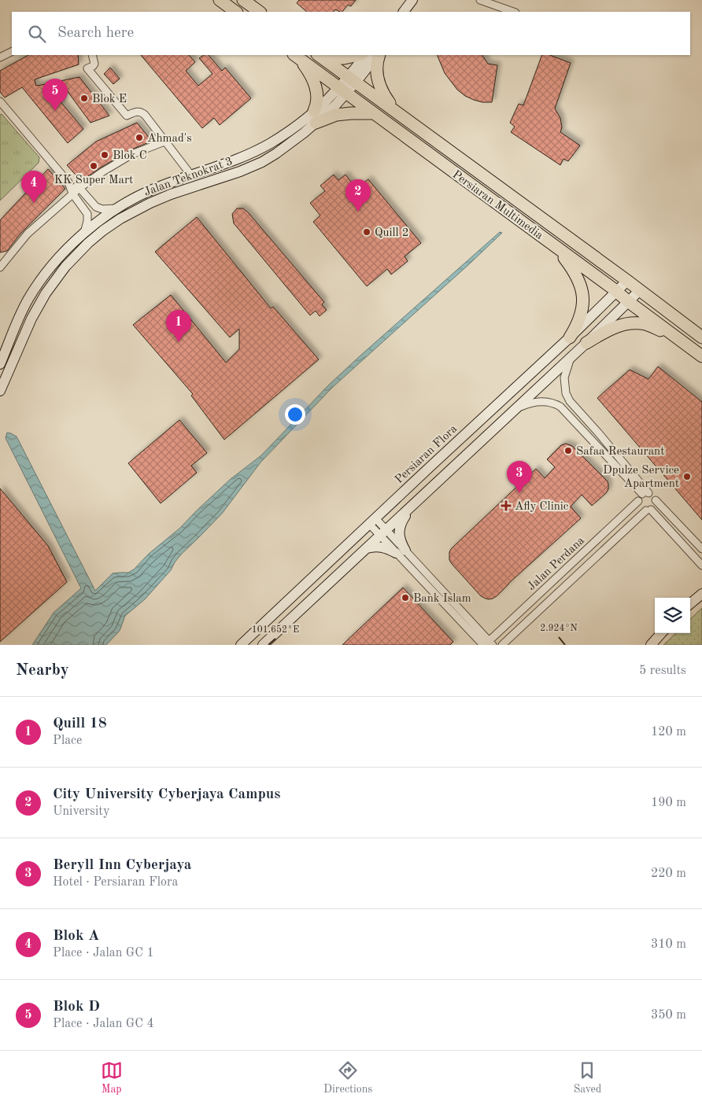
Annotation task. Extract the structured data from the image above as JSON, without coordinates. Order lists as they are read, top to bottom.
{
  "streets": {
    "main road": ["Jalan Teknokrat 3", "Persiaran Multimedia", "Persiaran Flora"],
    "street": ["Jalan Perdana"]
  },
  "crossings": [
    ["Jalan Teknokrat 3", "Persiaran Multimedia"],
    ["Persiaran Multimedia", "Persiaran Flora"],
    ["Persiaran Flora", "Jalan Perdana"]
  ],
  "places": {
    "other": [
      "Blok E",
      "Ahmad's",
      "Blok C",
      "KK Super Mart",
      "Quill 2",
      "Safaa Restaurant",
      "Dpulze Service Apartment",
      "Bank Islam"
    ],
    "health": ["Afly Clinic"]
  },
  "page": {
    "search": "Search here",
    "pins": [
      "5",
      "4",
      "2",
      "1",
      "3"
    ],
    "heading": ["Nearby", "5 results"],
    "list": [
      {
        "mark": "1",
        "name": "Quill 18",
        "note": "Place",
        "value": "120 m"
      },
      {
        "mark": "2",
        "name": "City University Cyberjaya Campus",
        "note": "University",
        "value": "190 m"
      },
      {
        "mark": "3",
        "name": "Beryll Inn Cyberjaya",
        "note": "Hotel · Persiaran Flora",
        "value": "220 m"
      },
      {
        "mark": "4",
        "name": "Blok A",
        "note": "Place · Jalan GC 1",
        "value": "310 m"
      },
      {
        "mark": "5",
        "name": "Blok D",
        "note": "Place · Jalan GC 4",
        "value": "350 m"
      }
    ],
    "nav": ["Map", "Directions", "Saved"]
  },
  "coordinates": ["2.924°N", "101.652°E"]
}
